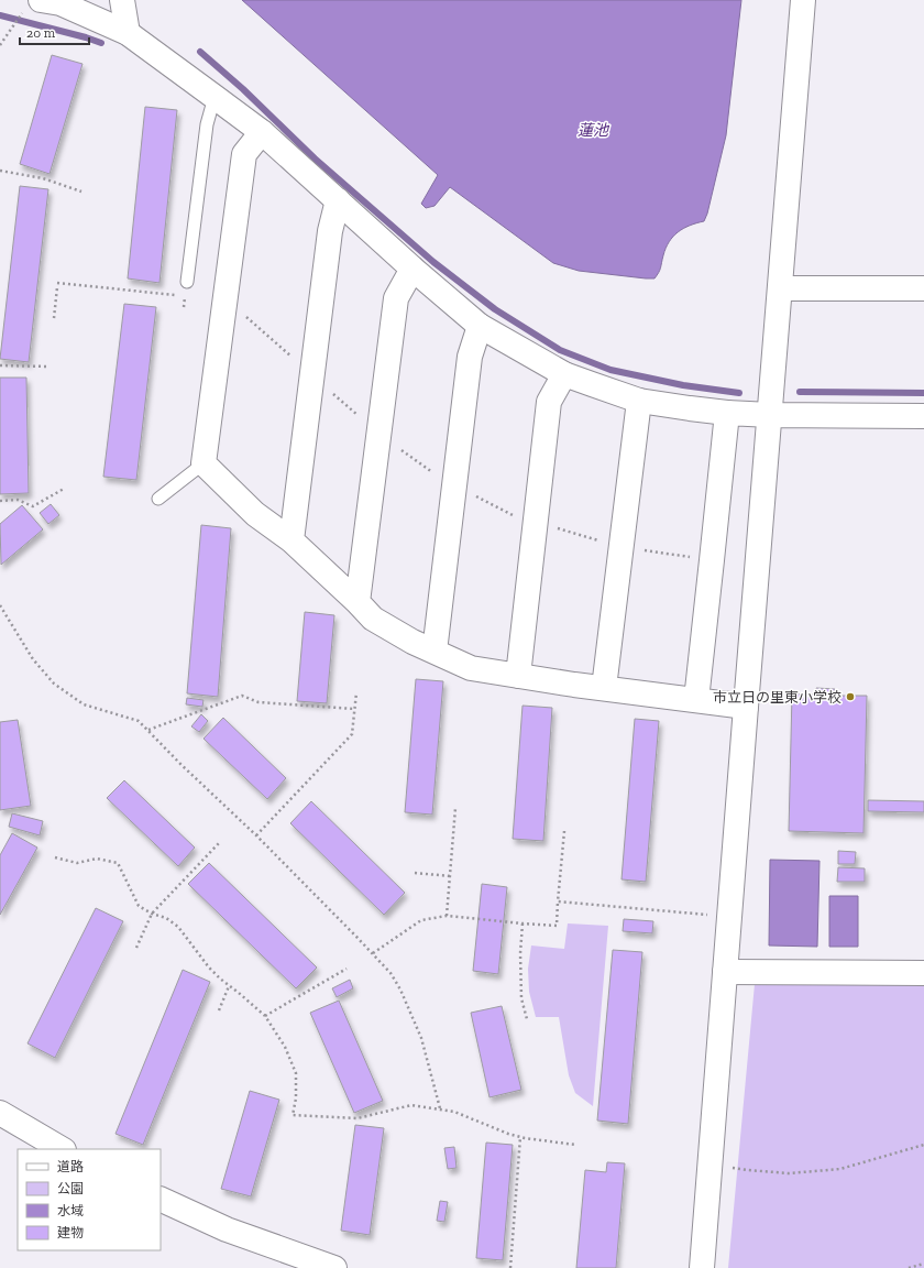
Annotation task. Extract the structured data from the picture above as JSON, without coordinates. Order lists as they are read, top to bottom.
{
  "water": ["蓮池"],
  "places": ["市立日の里東小学校"],
  "legend": [
    "道路",
    "公園",
    "水域",
    "建物"
  ],
  "scale_bar": "20 m"
}
